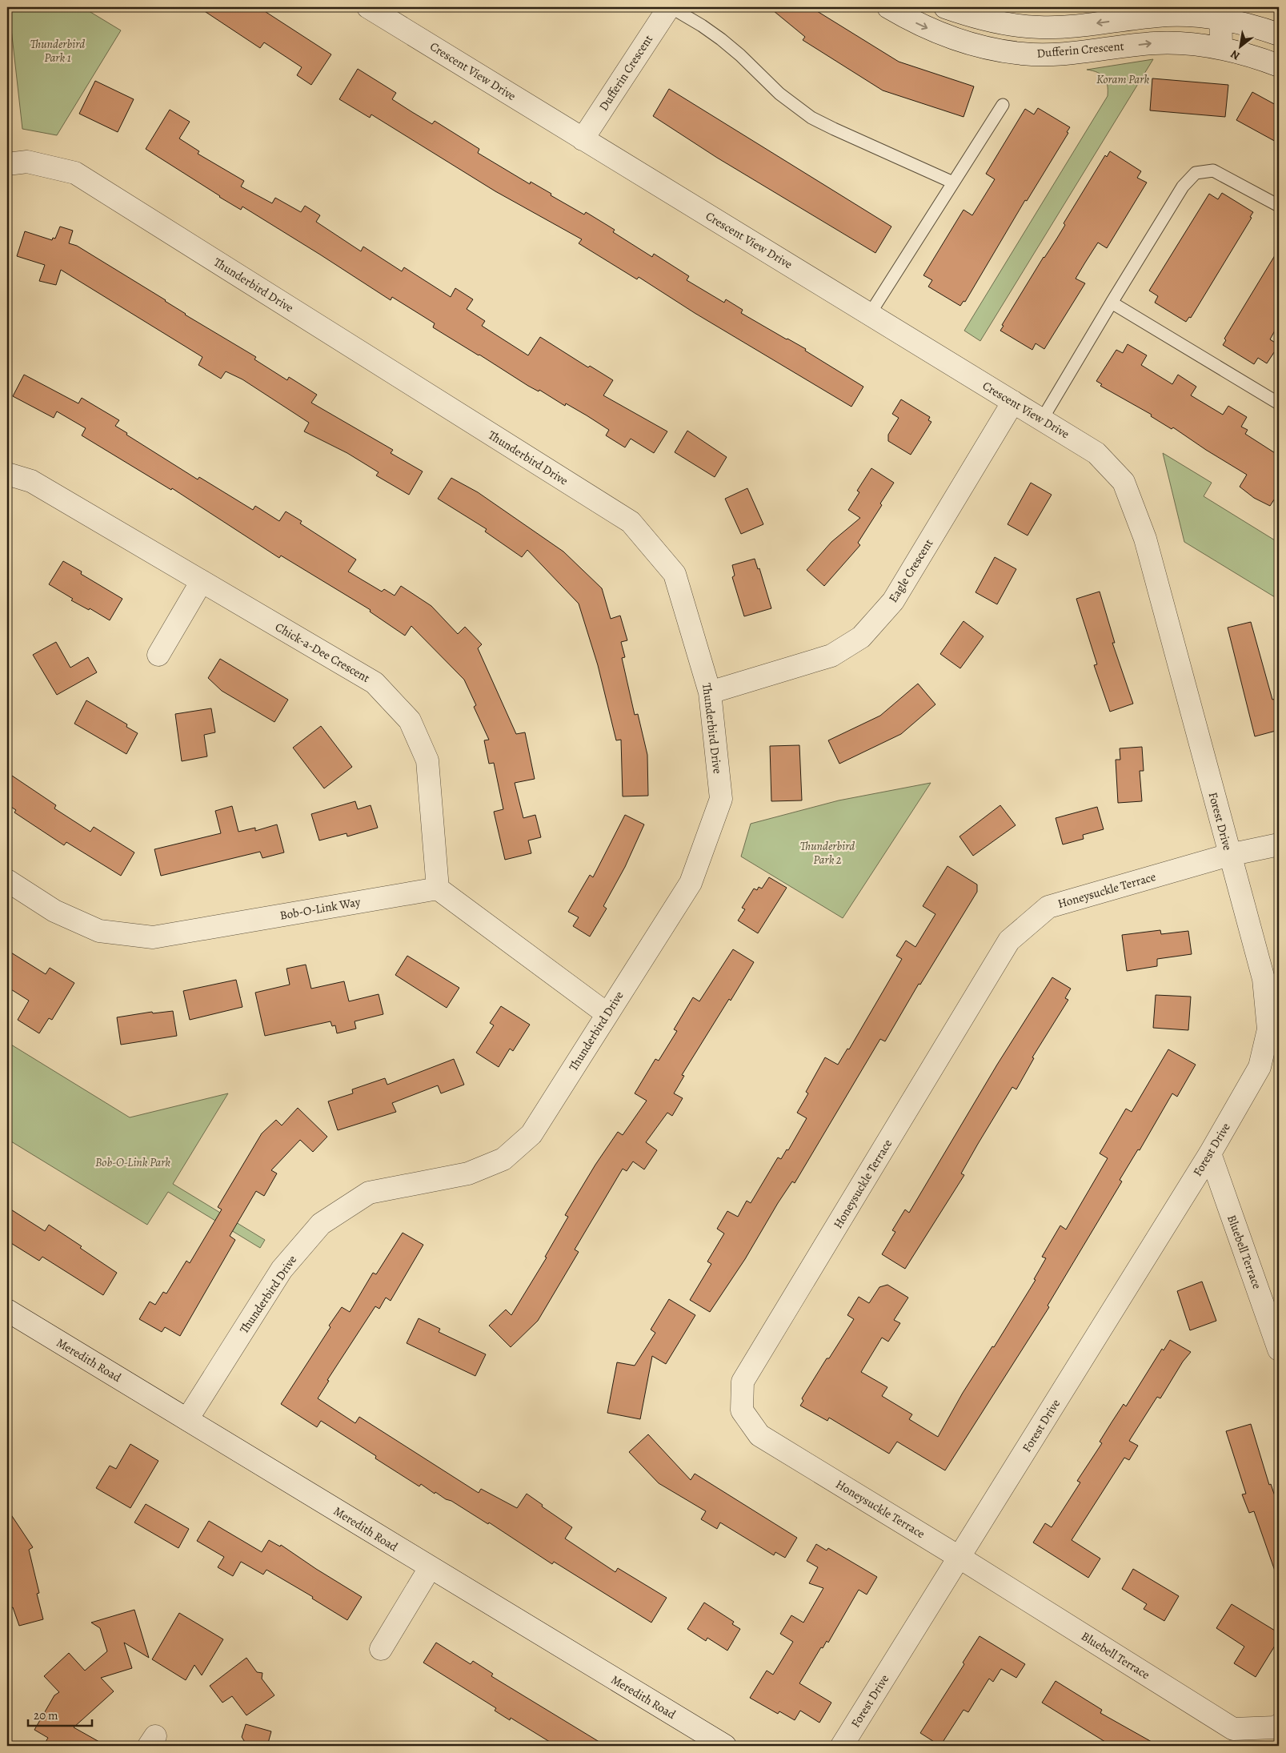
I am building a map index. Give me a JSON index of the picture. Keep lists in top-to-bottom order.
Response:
{
  "streets": {
    "street": [
      "Dufferin Crescent",
      "Crescent View Drive",
      "Thunderbird Drive",
      "Eagle Crescent",
      "Chick-a-Dee Crescent",
      "Forest Drive",
      "Honeysuckle Terrace",
      "Bob-O-Link Way",
      "Bluebell Terrace",
      "Meredith Road"
    ]
  },
  "crossings": [
    ["Dufferin Crescent", "Crescent View Drive"],
    ["Crescent View Drive", "Eagle Crescent"],
    ["Crescent View Drive", "Forest Drive"],
    ["Thunderbird Drive", "Eagle Crescent"],
    ["Thunderbird Drive", "Meredith Road"],
    ["Chick-a-Dee Crescent", "Bob-O-Link Way"],
    ["Forest Drive", "Honeysuckle Terrace"],
    ["Forest Drive", "Bluebell Terrace"],
    ["Honeysuckle Terrace", "Bluebell Terrace"]
  ],
  "parks": [
    "Thunderbird Park 1",
    "Koram Park",
    "Thunderbird Park 2",
    "Bob-O-Link Park"
  ],
  "scale_bar": "20 m",
  "north": "bottom left"
}
